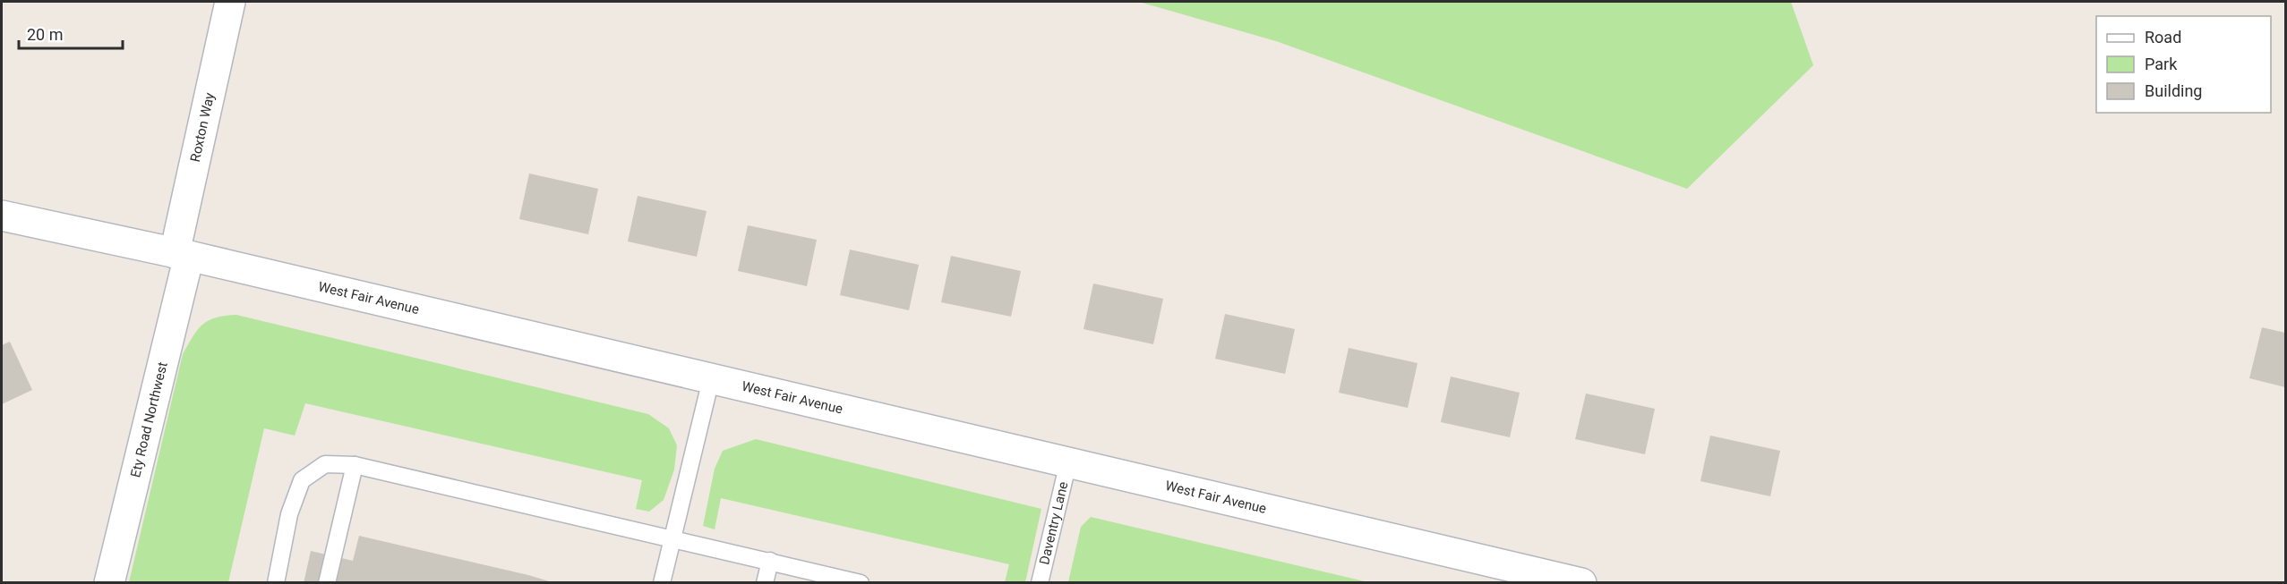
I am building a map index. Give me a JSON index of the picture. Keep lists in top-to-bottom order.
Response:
{
  "streets": {
    "street": ["Roxton Way", "West Fair Avenue", "Ety Road Northwest"],
    "lane": ["Daventry Lane"]
  },
  "crossings": [
    ["Roxton Way", "West Fair Avenue"],
    ["Roxton Way", "Ety Road Northwest"],
    ["West Fair Avenue", "Ety Road Northwest"],
    ["West Fair Avenue", "Daventry Lane"]
  ],
  "legend": ["Road", "Park", "Building"],
  "scale_bar": "20 m"
}
